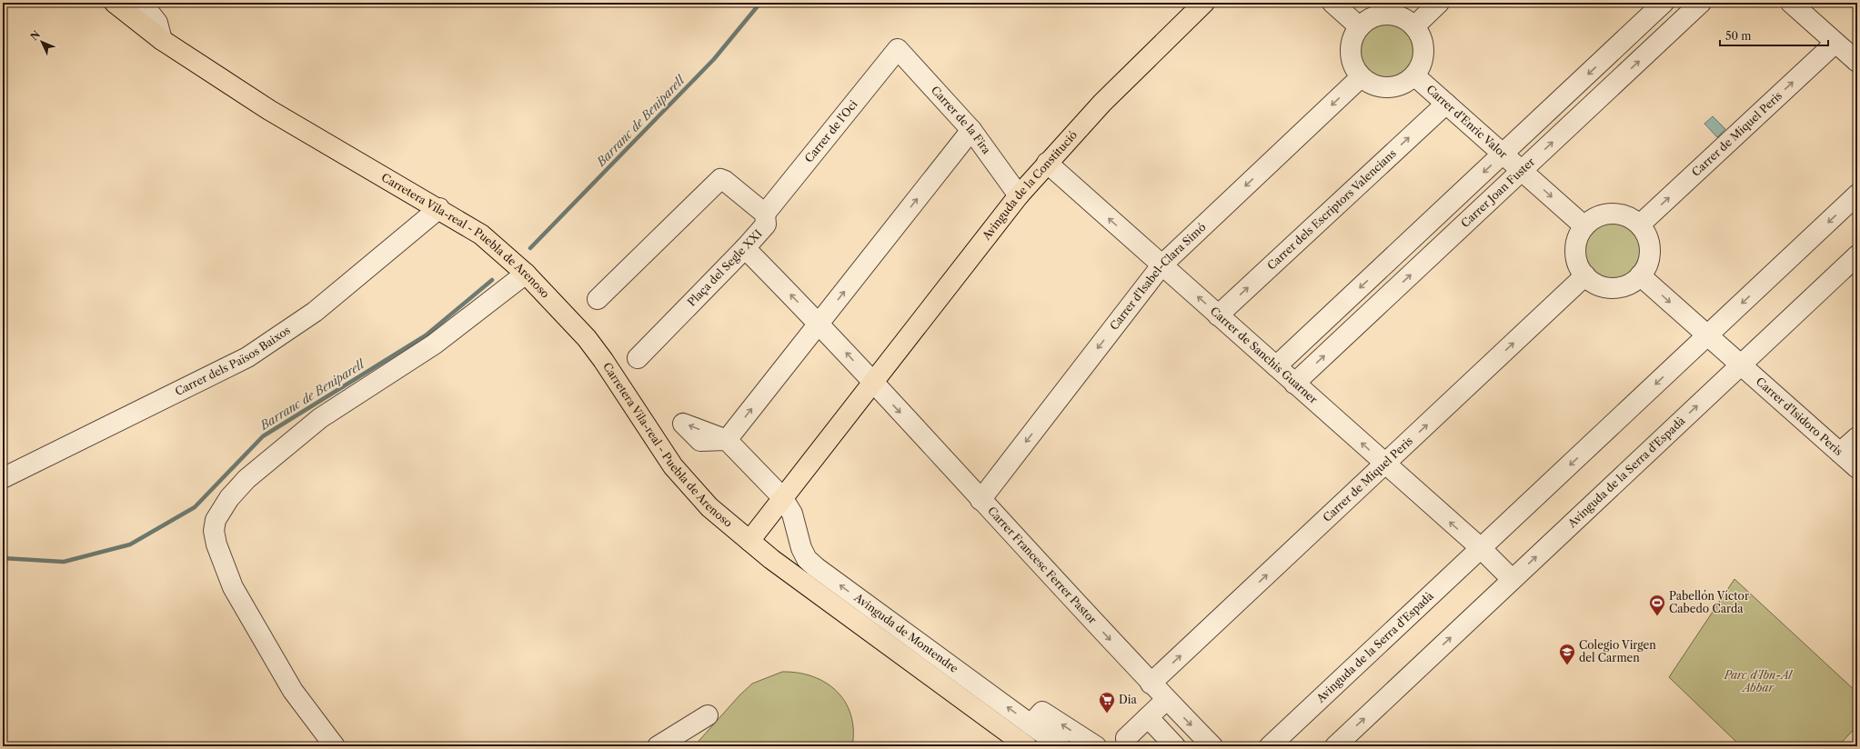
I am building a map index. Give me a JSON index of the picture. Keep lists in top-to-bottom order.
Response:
{
  "streets": {
    "main road": ["Avinguda de la Constitució", "Carretera Vila-real - Puebla de Arenoso", "Avinguda de Montendre"],
    "street": [
      "Carrer de la Fira",
      "Carrer d'Enric Valor",
      "Carrer de l'Oci",
      "Carrer de Miquel Peris",
      "Carrer Joan Fuster",
      "Carrer dels Escriptors Valencians",
      "Plaça del Segle XXI",
      "Carrer d'Isabel-Clara Simó",
      "Carrer de Sanchis Guarner",
      "Carrer dels Països Baixos",
      "Carrer d'Isidoro Peris",
      "Avinguda de la Serra d'Espadà",
      "Carrer Francesc Ferrer Pastor"
    ]
  },
  "crossings": [
    ["Carrer de la Fira", "Carrer de l'Oci"],
    ["Carrer de la Fira", "Avinguda de la Constitució"],
    ["Carrer d'Enric Valor", "Carrer de Miquel Peris"],
    ["Carrer d'Enric Valor", "Carrer Joan Fuster"],
    ["Carrer d'Enric Valor", "Carrer dels Escriptors Valencians"],
    ["Carrer d'Enric Valor", "Carrer d'Isabel-Clara Simó"],
    ["Carrer de l'Oci", "Plaça del Segle XXI"],
    ["Carrer de Miquel Peris", "Carrer de Sanchis Guarner"],
    ["Carrer de Miquel Peris", "Carrer Francesc Ferrer Pastor"],
    ["Avinguda de la Constitució", "Carretera Vila-real - Puebla de Arenoso"],
    ["Avinguda de la Constitució", "Carrer de Sanchis Guarner"],
    ["Avinguda de la Constitució", "Carrer Francesc Ferrer Pastor"],
    ["Avinguda de la Constitució", "Avinguda de Montendre"],
    ["Carrer Joan Fuster", "Carrer de Sanchis Guarner"],
    ["Carrer dels Escriptors Valencians", "Carrer de Sanchis Guarner"],
    ["Carretera Vila-real - Puebla de Arenoso", "Carrer dels Països Baixos"],
    ["Carretera Vila-real - Puebla de Arenoso", "Avinguda de Montendre"],
    ["Carrer d'Isabel-Clara Simó", "Carrer de Sanchis Guarner"],
    ["Carrer d'Isabel-Clara Simó", "Carrer Francesc Ferrer Pastor"],
    ["Carrer de Sanchis Guarner", "Avinguda de la Serra d'Espadà"],
    ["Carrer d'Isidoro Peris", "Avinguda de la Serra d'Espadà"]
  ],
  "one_way": ["Carrer d'Enric Valor", "Carrer de Sanchis Guarner", "Carrer Francesc Ferrer Pastor"],
  "water": ["Barranc de Beniparell"],
  "parks": ["Parc d'Ibn-Al Abbar"],
  "places": {
    "sports": ["Pabellón Víctor Cabedo Carda"],
    "school or university": ["Colegio Virgen del Carmen"],
    "supermarket": ["Dia"]
  },
  "scale_bar": "50 m",
  "north": "top left"
}
